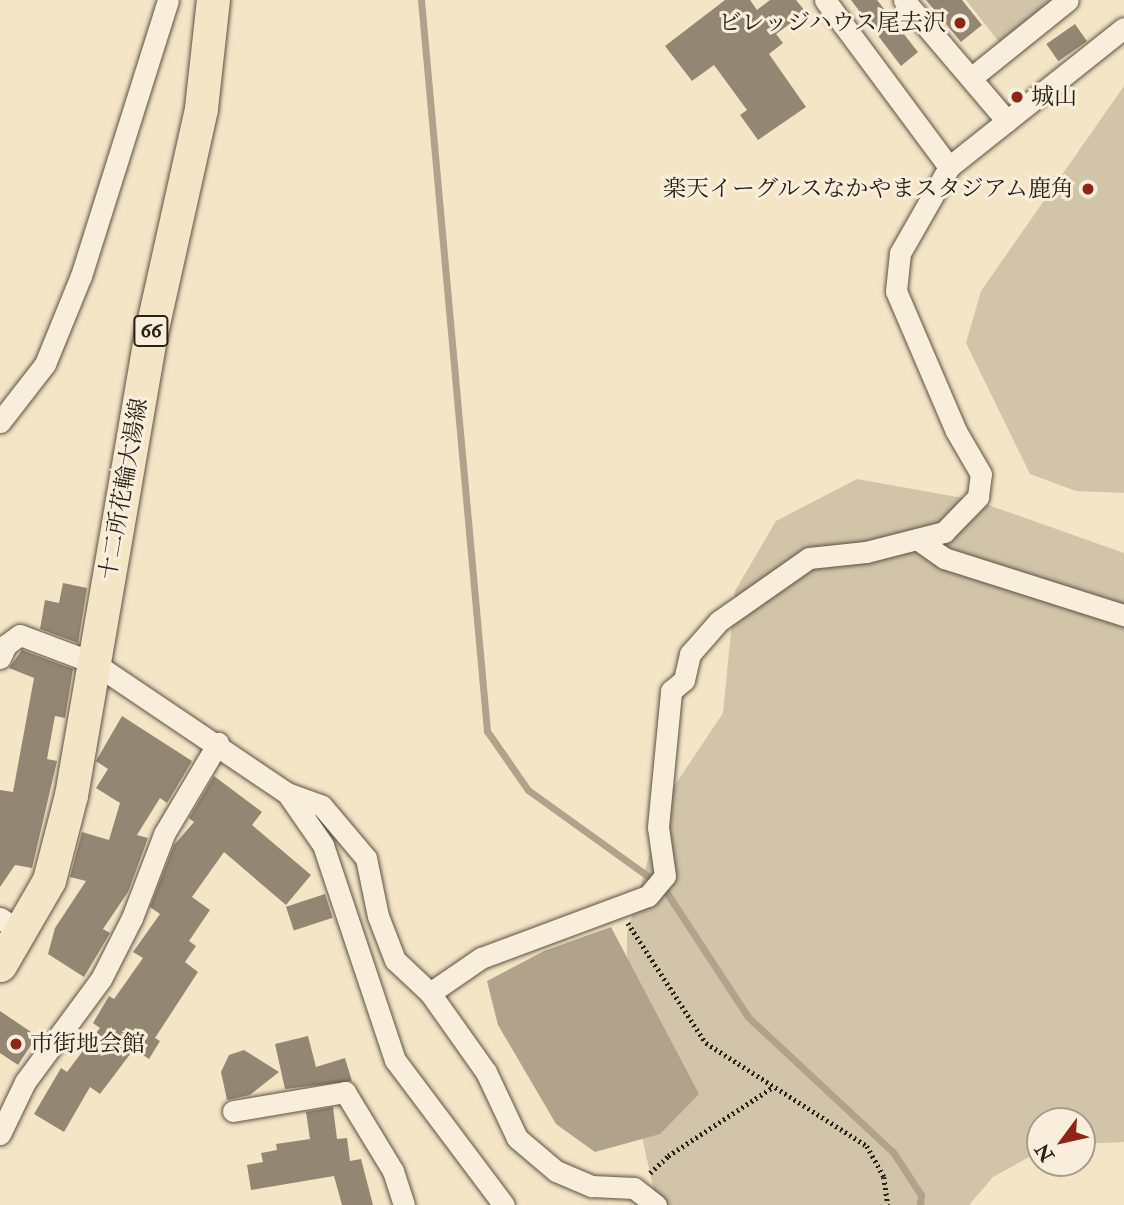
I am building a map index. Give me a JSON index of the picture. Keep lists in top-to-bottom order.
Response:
{
  "streets": {
    "main road": ["66", "十二所花輪大湯線"]
  },
  "places": [
    "ビレッジハウス尾去沢",
    "城山",
    "楽天イーグルスなかやまスタジアム鹿角",
    "市街地会館"
  ],
  "north": "bottom left"
}
